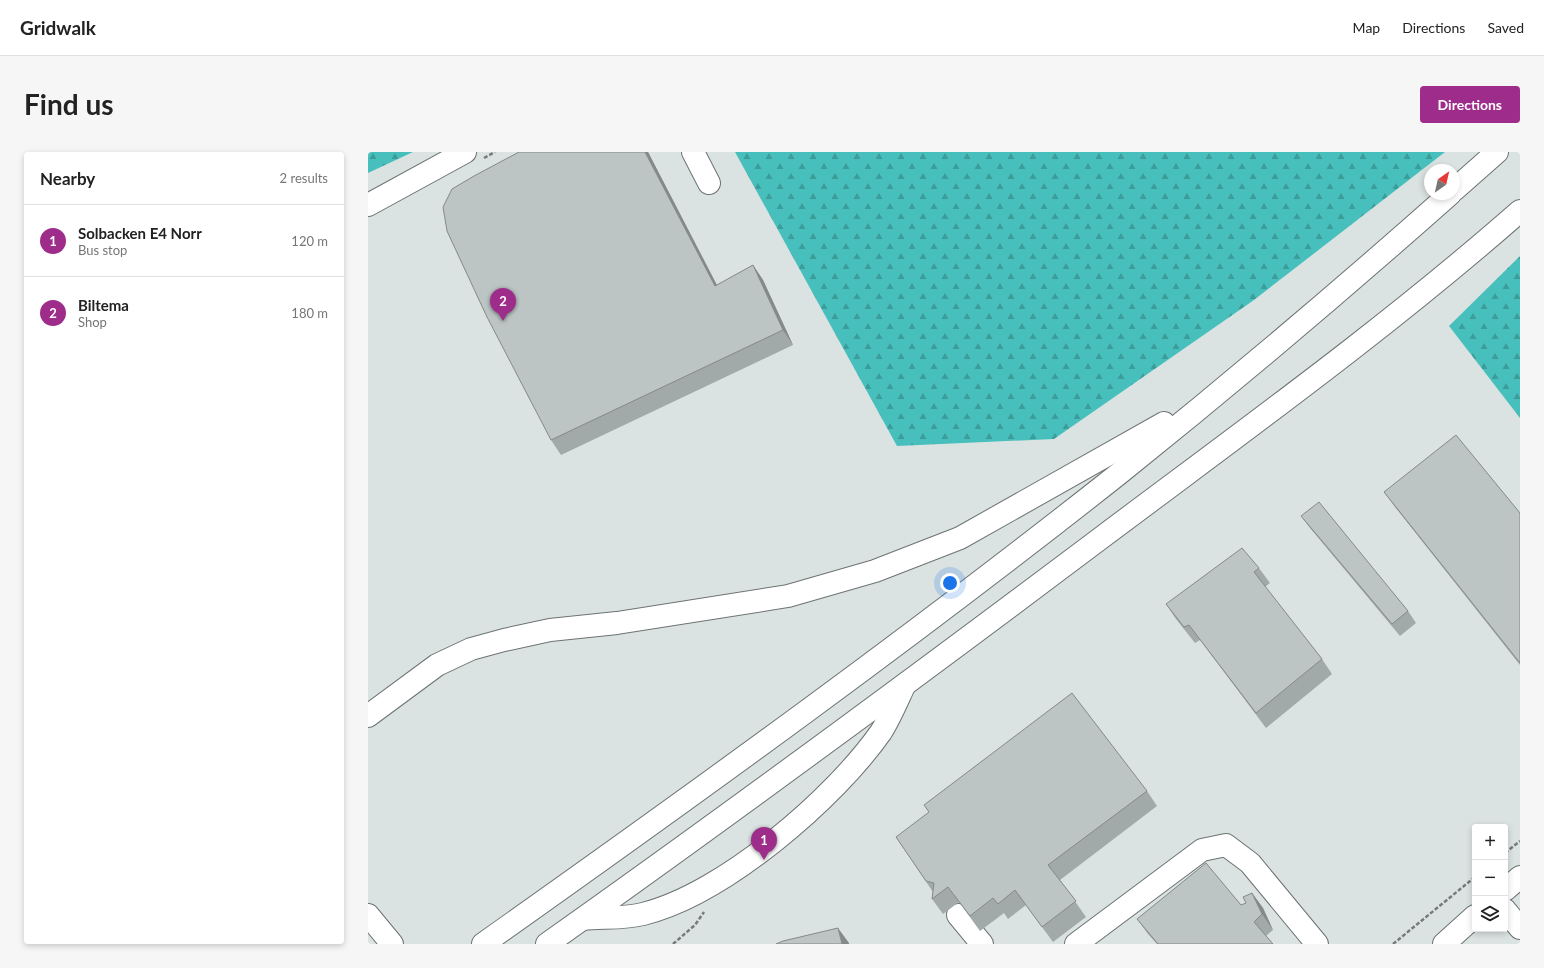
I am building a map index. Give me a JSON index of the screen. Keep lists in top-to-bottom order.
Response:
{
  "north": "top right",
  "page": {
    "header": "Gridwalk",
    "nav": ["Map", "Directions", "Saved"],
    "buttons": "Directions",
    "title": "Find us",
    "heading": ["Nearby", "2 results"],
    "list": [
      {
        "mark": "1",
        "name": "Solbacken E4 Norr",
        "note": "Bus stop",
        "value": "120 m"
      },
      {
        "mark": "2",
        "name": "Biltema",
        "note": "Shop",
        "value": "180 m"
      }
    ],
    "pins": ["2", "1"],
    "map_buttons": ["+", "−"]
  }
}
